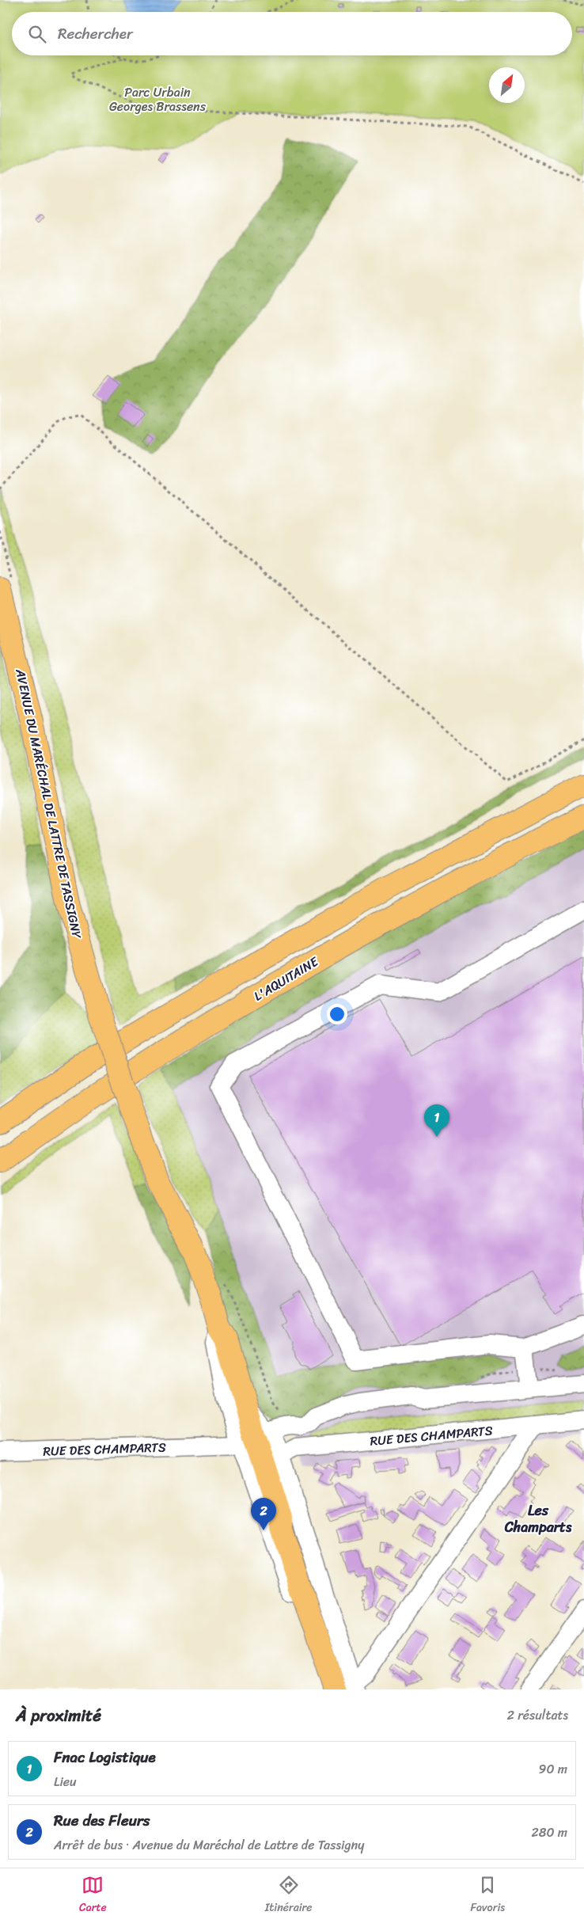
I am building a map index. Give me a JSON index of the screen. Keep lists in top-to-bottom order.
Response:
{
  "streets": {
    "main road": ["AVENUE DU MARÉCHAL DE LATTRE DE TASSIGNY", "L'AQUITAINE"],
    "street": ["RUE DES CHAMPARTS"]
  },
  "crossings": [
    ["AVENUE DU MARÉCHAL DE LATTRE DE TASSIGNY", "RUE DES CHAMPARTS"]
  ],
  "districts": ["Les Champarts"],
  "parks": ["Parc Urbain Georges Brassens"],
  "north": "top right",
  "page": {
    "search": "Rechercher",
    "pins": ["1", "2"],
    "heading": ["À proximité", "2 résultats"],
    "list": [
      {
        "mark": "1",
        "name": "Fnac Logistique",
        "note": "Lieu",
        "value": "90 m"
      },
      {
        "mark": "2",
        "name": "Rue des Fleurs",
        "note": "Arrêt de bus · Avenue du Maréchal de Lattre de Tassigny",
        "value": "280 m"
      }
    ],
    "nav": ["Carte", "Itinéraire", "Favoris"]
  }
}
